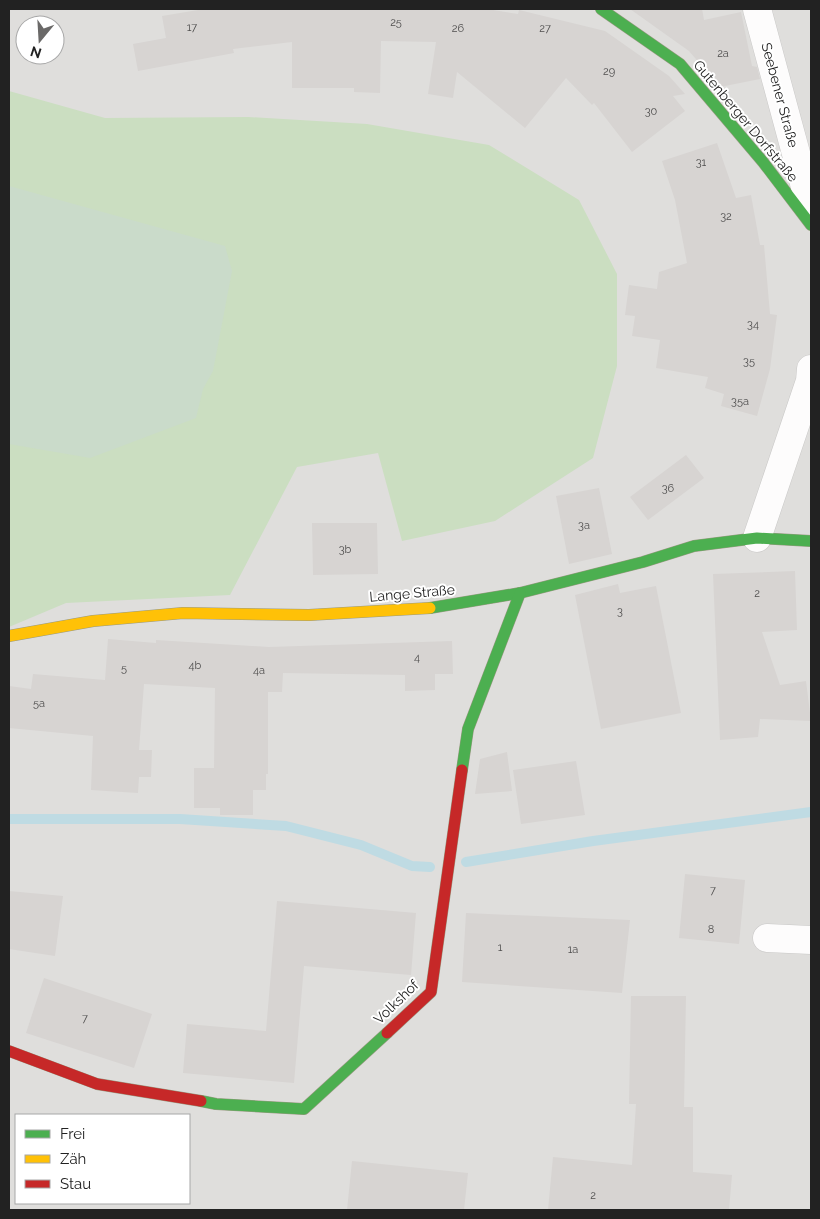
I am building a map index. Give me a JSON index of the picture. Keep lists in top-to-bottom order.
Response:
{
  "streets": {
    "street": [
      "Seebener Straße",
      "Gutenberger Dorfstraße",
      "Lange Straße",
      "Volkshof"
    ]
  },
  "crossings": [
    ["Lange Straße", "Volkshof"]
  ],
  "house_numbers": [
    "25",
    "17",
    "26",
    "27",
    "2a",
    "29",
    "30",
    "31",
    "32",
    "34",
    "35",
    "35a",
    "36",
    "3a",
    "3b",
    "2",
    "3",
    "4",
    "4b",
    "5",
    "4a",
    "5a",
    "7",
    "8",
    "1",
    "1a",
    "7",
    "2"
  ],
  "legend": ["Frei", "Zäh", "Stau"],
  "north": "bottom"
}
